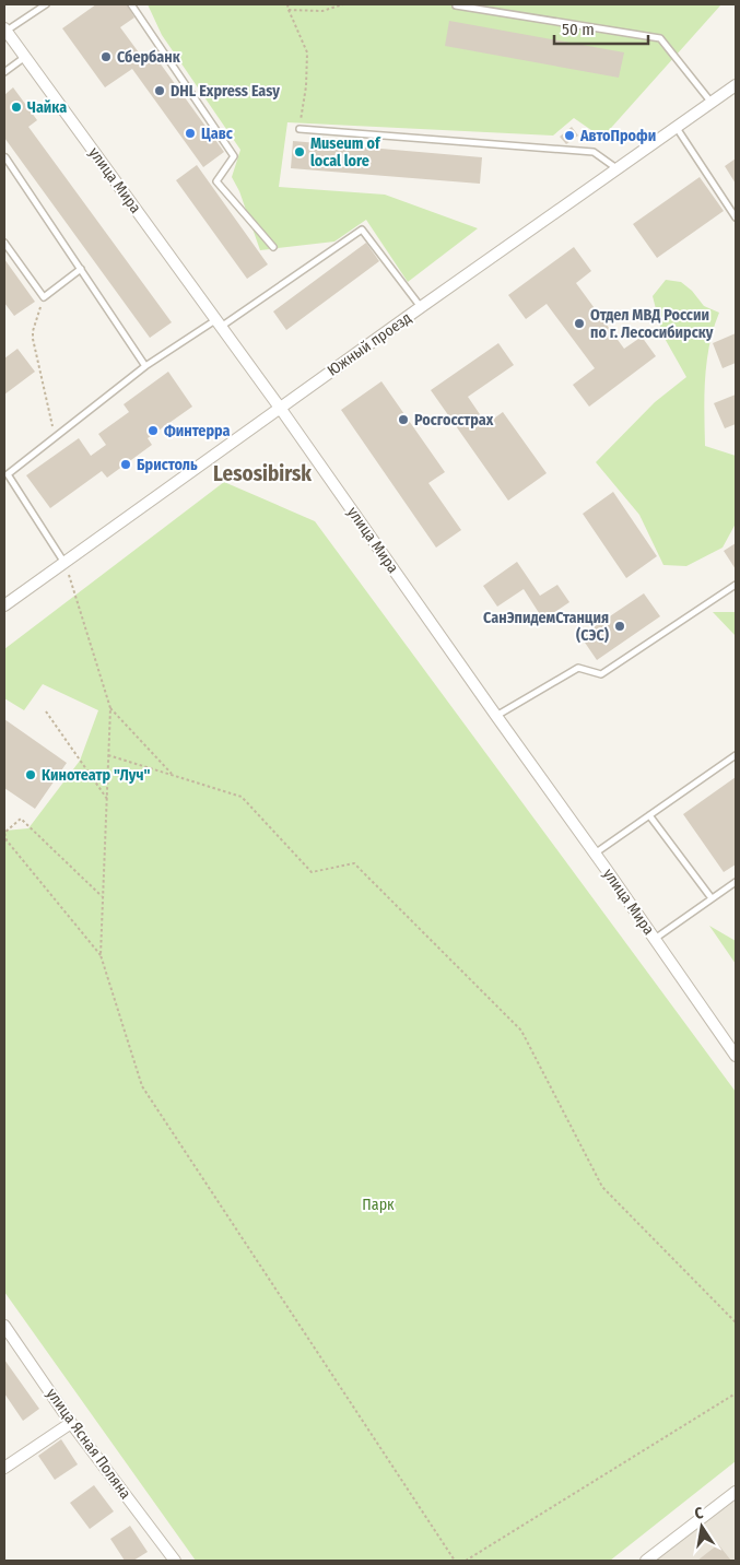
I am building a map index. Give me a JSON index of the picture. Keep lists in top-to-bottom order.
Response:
{
  "streets": {
    "street": ["улица Мира", "Южный проезд", "улица Ясная Поляна"]
  },
  "crossings": [
    ["улица Мира", "Южный проезд"]
  ],
  "districts": ["Lesosibirsk"],
  "parks": ["Парк"],
  "places": [
    "Сбербанк",
    "DHL Express Easy",
    "Чайка",
    "Цавс",
    "АвтоПрофи",
    "Museum of local lore",
    "Отдел МВД России по г. Лесосибирску",
    "Росгосстрах",
    "Финтерра",
    "Бристоль",
    "СанЭпидемСтанция (СЭС)",
    "Кинотеатр \"Луч\""
  ],
  "scale_bar": "50 m",
  "north": "top"
}
